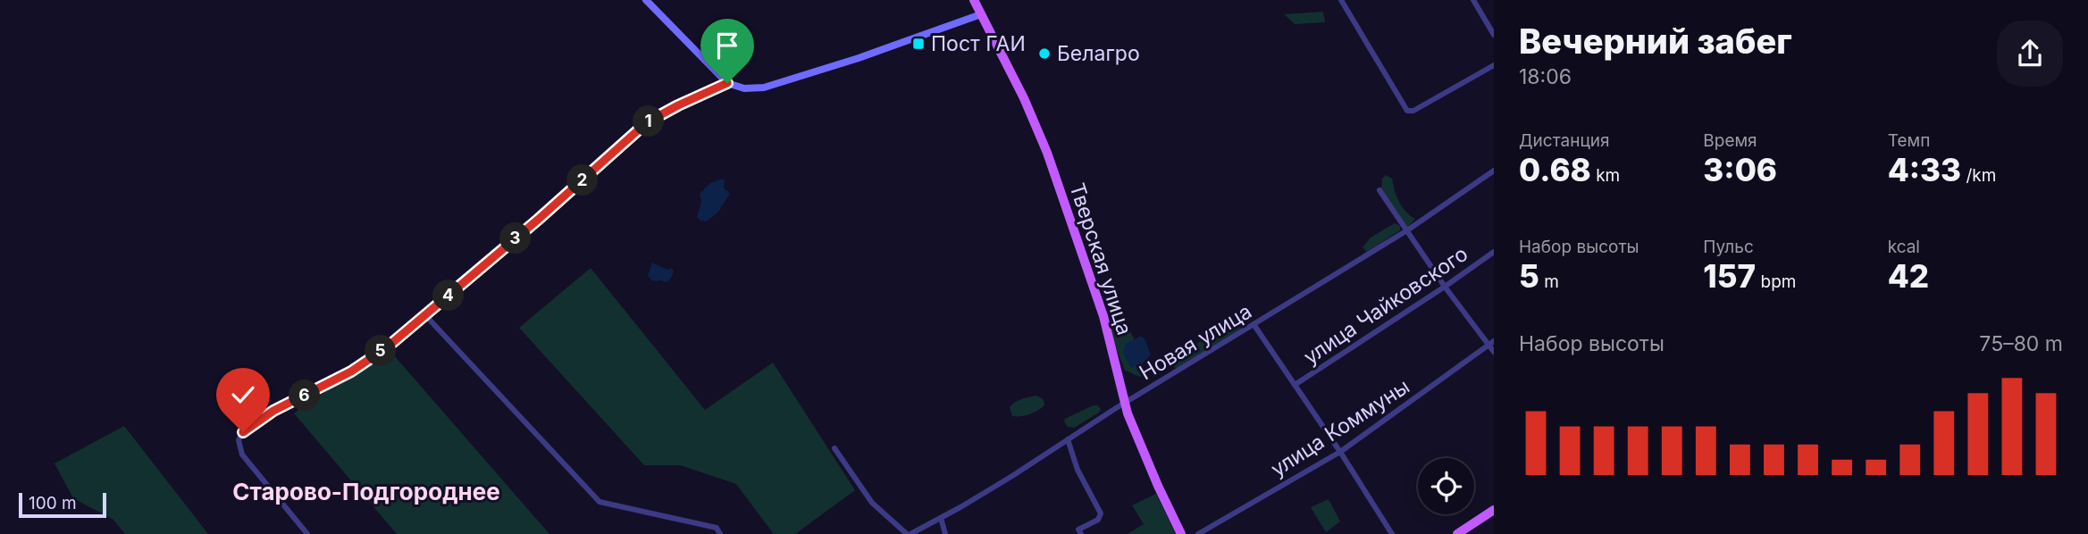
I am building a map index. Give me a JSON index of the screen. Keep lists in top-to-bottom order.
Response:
{
  "streets": {
    "main road": ["Тверская улица"],
    "street": ["улица Чайковского", "Новая улица", "улица Коммуны"]
  },
  "crossings": [
    ["Тверская улица", "Новая улица"]
  ],
  "districts": ["Старово-Подгороднее"],
  "places": {
    "transit": ["Пост ГАИ"],
    "other": ["Белагро"]
  },
  "scale_bar": "100 m",
  "page": {
    "heading": ["Вечерний забег", "18:06"],
    "pins": [
      "1",
      "2",
      "3",
      "4",
      "5",
      "6"
    ],
    "stats": [
      ["Дистанция", "0.68 km"],
      ["Время", "3:06"],
      ["Темп", "4:33 /km"],
      ["Набор высоты", "5 m"],
      ["Пульс", "157 bpm"],
      ["kcal", "42"]
    ],
    "chart": ["Набор высоты", "75–80 m"],
    "scale": "100 m"
  }
}
